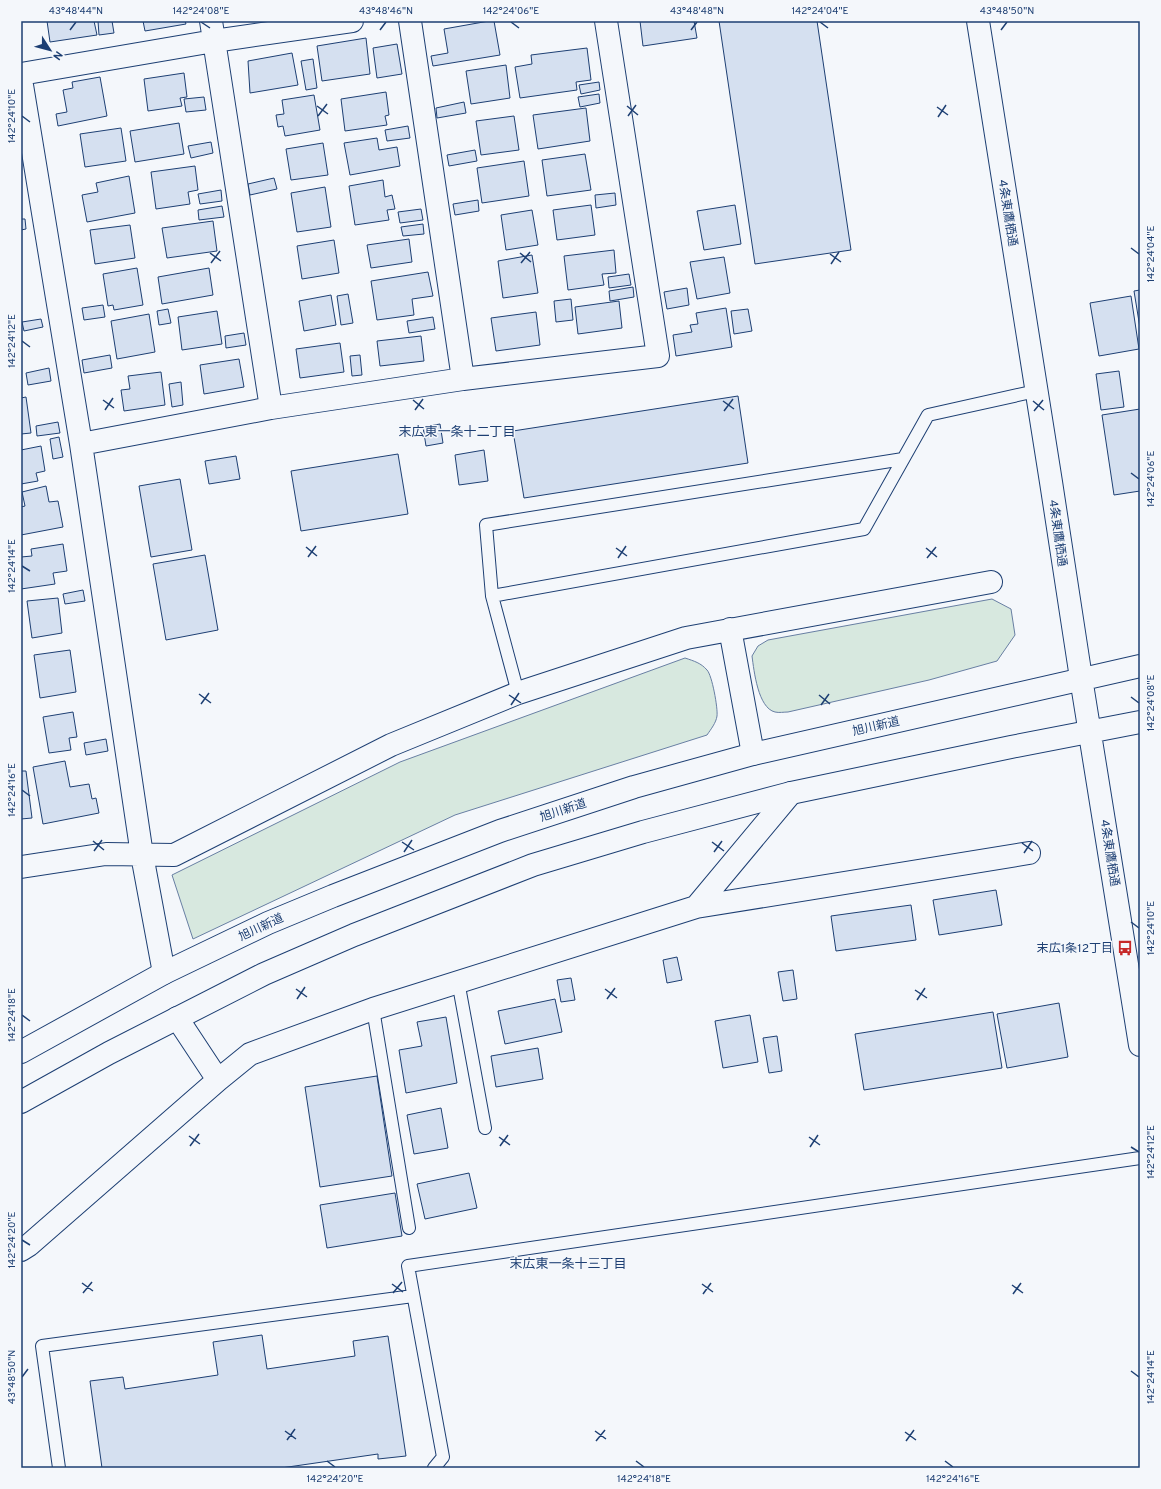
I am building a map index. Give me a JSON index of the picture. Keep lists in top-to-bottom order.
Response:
{
  "streets": {
    "main road": ["4条東鷹栖通", "旭川新道"]
  },
  "crossings": [
    ["4条東鷹栖通", "旭川新道"]
  ],
  "districts": ["末広東一条十二丁目", "末広東一条十三丁目"],
  "places": {
    "bus stop": ["末広1条12丁目"]
  },
  "north": "bottom right",
  "coordinates": [
    "43°48'44\"N",
    "142°24'08\"E",
    "43°48'46\"N",
    "142°24'06\"E",
    "43°48'48\"N",
    "142°24'04\"E",
    "43°48'50\"N",
    "142°24'10\"E",
    "142°24'12\"E",
    "142°24'14\"E",
    "142°24'16\"E",
    "142°24'18\"E",
    "142°24'20\"E"
  ]
}
